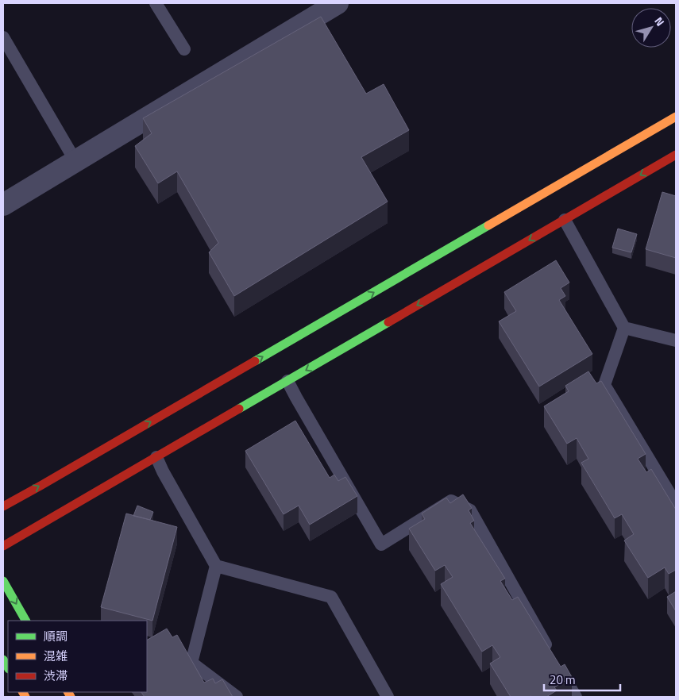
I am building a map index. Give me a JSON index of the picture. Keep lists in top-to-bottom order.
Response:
{
  "legend": ["順調", "混雑", "渋滞"],
  "scale_bar": "20 m",
  "north": "top right"
}
